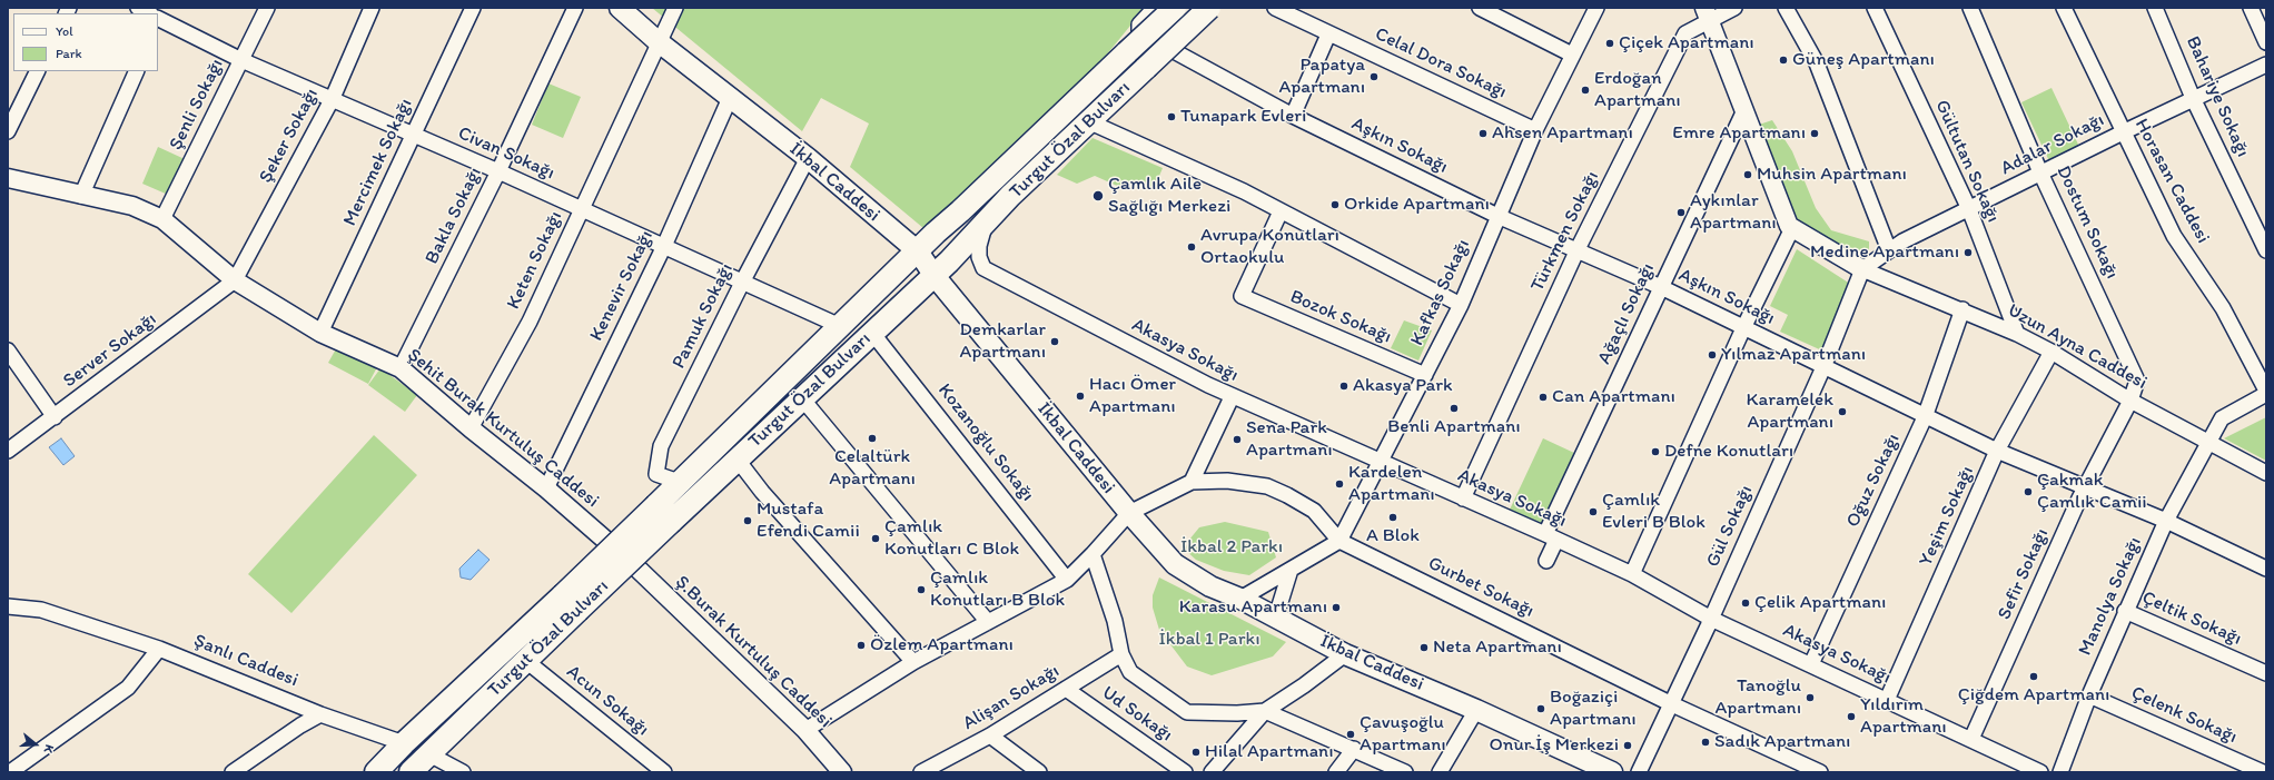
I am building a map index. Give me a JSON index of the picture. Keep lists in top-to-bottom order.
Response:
{
  "streets": {
    "main road": ["Turgut Özal Bulvarı", "İkbal Caddesi"],
    "street": [
      "Celal Dora Sokağı",
      "Bahariye Sokağı",
      "Şenli Sokağı",
      "Şeker Sokağı",
      "Adalar Sokağı",
      "Aşkın Sokağı",
      "Civan Sokağı",
      "Gültutan Sokağı",
      "Mercimek Sokağı",
      "Horasan Caddesi",
      "Bakla Sokağı",
      "Dostum Sokağı",
      "Türkmen Sokağı",
      "Keten Sokağı",
      "Kenevir Sokağı",
      "Kafkas Sokağı",
      "Ağaçlı Sokağı",
      "Pamuk Sokağı",
      "Bozok Sokağı",
      "Uzun Ayna Caddesi",
      "Server Sokağı",
      "Akasya Sokağı",
      "Şehit Burak Kurtuluş Caddesi",
      "Kozanoğlu Sokağı",
      "Oğuz Sokağı",
      "Yeşim Sokağı",
      "Gül Sokağı",
      "Sefir Sokağı",
      "Gurbet Sokağı",
      "Manolya Sokağı",
      "Çeltik Sokağı",
      "Ş.Burak Kurtuluş Caddesi",
      "Şanlı Caddesi",
      "Alişan Sokağı",
      "Acun Sokağı",
      "Ud Sokağı",
      "Çelenk Sokağı"
    ]
  },
  "crossings": [
    ["Celal Dora Sokağı", "Kafkas Sokağı"],
    ["Bahariye Sokağı", "Adalar Sokağı"],
    ["Şenli Sokağı", "Civan Sokağı"],
    ["Şenli Sokağı", "Şehit Burak Kurtuluş Caddesi"],
    ["Şeker Sokağı", "Civan Sokağı"],
    ["Şeker Sokağı", "Server Sokağı"],
    ["Şeker Sokağı", "Şehit Burak Kurtuluş Caddesi"],
    ["Turgut Özal Bulvarı", "Civan Sokağı"],
    ["Turgut Özal Bulvarı", "İkbal Caddesi"],
    ["Turgut Özal Bulvarı", "Pamuk Sokağı"],
    ["Turgut Özal Bulvarı", "Akasya Sokağı"],
    ["Turgut Özal Bulvarı", "Kozanoğlu Sokağı"],
    ["Turgut Özal Bulvarı", "Şanlı Caddesi"],
    ["Turgut Özal Bulvarı", "Acun Sokağı"],
    ["Adalar Sokağı", "Gültutan Sokağı"],
    ["Adalar Sokağı", "Horasan Caddesi"],
    ["Adalar Sokağı", "Dostum Sokağı"],
    ["Adalar Sokağı", "Uzun Ayna Caddesi"],
    ["Adalar Sokağı", "Gül Sokağı"],
    ["Aşkın Sokağı", "Türkmen Sokağı"],
    ["Aşkın Sokağı", "Kafkas Sokağı"],
    ["Aşkın Sokağı", "Ağaçlı Sokağı"],
    ["Aşkın Sokağı", "Oğuz Sokağı"],
    ["Aşkın Sokağı", "Yeşim Sokağı"],
    ["Aşkın Sokağı", "Gül Sokağı"],
    ["Aşkın Sokağı", "Sefir Sokağı"],
    ["Aşkın Sokağı", "Manolya Sokağı"],
    ["Civan Sokağı", "Mercimek Sokağı"],
    ["Civan Sokağı", "Bakla Sokağı"],
    ["Civan Sokağı", "Keten Sokağı"],
    ["Civan Sokağı", "Kenevir Sokağı"],
    ["Civan Sokağı", "Pamuk Sokağı"],
    ["Gültutan Sokağı", "Uzun Ayna Caddesi"],
    ["Mercimek Sokağı", "Şehit Burak Kurtuluş Caddesi"],
    ["İkbal Caddesi", "Keten Sokağı"],
    ["İkbal Caddesi", "Kenevir Sokağı"],
    ["İkbal Caddesi", "Pamuk Sokağı"],
    ["İkbal Caddesi", "Gurbet Sokağı"],
    ["Bakla Sokağı", "Şehit Burak Kurtuluş Caddesi"],
    ["Dostum Sokağı", "Sefir Sokağı"],
    ["Türkmen Sokağı", "Akasya Sokağı"],
    ["Keten Sokağı", "Şehit Burak Kurtuluş Caddesi"],
    ["Kenevir Sokağı", "Şehit Burak Kurtuluş Caddesi"],
    ["Kafkas Sokağı", "Bozok Sokağı"],
    ["Kafkas Sokağı", "Akasya Sokağı"],
    ["Kafkas Sokağı", "Gurbet Sokağı"],
    ["Ağaçlı Sokağı", "Akasya Sokağı"],
    ["Uzun Ayna Caddesi", "Oğuz Sokağı"],
    ["Uzun Ayna Caddesi", "Yeşim Sokağı"],
    ["Uzun Ayna Caddesi", "Gül Sokağı"],
    ["Uzun Ayna Caddesi", "Sefir Sokağı"],
    ["Uzun Ayna Caddesi", "Manolya Sokağı"],
    ["Server Sokağı", "Şehit Burak Kurtuluş Caddesi"],
    ["Akasya Sokağı", "Oğuz Sokağı"],
    ["Akasya Sokağı", "Yeşim Sokağı"],
    ["Akasya Sokağı", "Gül Sokağı"],
    ["Akasya Sokağı", "Sefir Sokağı"],
    ["Şehit Burak Kurtuluş Caddesi", "Ş.Burak Kurtuluş Caddesi"],
    ["Gül Sokağı", "Gurbet Sokağı"],
    ["Manolya Sokağı", "Çeltik Sokağı"],
    ["Manolya Sokağı", "Çelenk Sokağı"],
    ["Alişan Sokağı", "Ud Sokağı"]
  ],
  "parks": ["İkbal 2 Parkı", "İkbal 1 Parkı"],
  "places": [
    "Çiçek Apartmanı",
    "Güneş Apartmanı",
    "Papatya Apartmanı",
    "Erdoğan Apartmanı",
    "Tunapark Evleri",
    "Ahsen Apartmanı",
    "Emre Apartmanı",
    "Muhsin Apartmanı",
    "Çamlık Aile Sağlığı Merkezi",
    "Orkide Apartmanı",
    "Aykınlar Apartmanı",
    "Avrupa Konutları Ortaokulu",
    "Medine Apartmanı",
    "Demkarlar Apartmanı",
    "Yılmaz Apartmanı",
    "Akasya Park",
    "Hacı Ömer Apartmanı",
    "Can Apartmanı",
    "Benli Apartmanı",
    "Karamelek Apartmanı",
    "Celaltürk Apartmanı",
    "Sena Park Apartmanı",
    "Defne Konutları",
    "Kardelen Apartmanı",
    "Çakmak Çamlık Camii",
    "Çamlık Evleri B Blok",
    "A Blok",
    "Mustafa Efendi Camii",
    "Çamlık Konutları C Blok",
    "Çamlık Konutları B Blok",
    "Çelik Apartmanı",
    "Karasu Apartmanı",
    "Özlem Apartmanı",
    "Neta Apartmanı",
    "Çiğdem Apartmanı",
    "Tanoğlu Apartmanı",
    "Boğaziçi Apartmanı",
    "Yıldırım Apartmanı",
    "Çavuşoğlu Apartmanı",
    "Sadık Apartmanı",
    "Onur İş Merkezi",
    "Hilal Apartmanı"
  ],
  "legend": ["Yol", "Park"],
  "north": "right"
}
